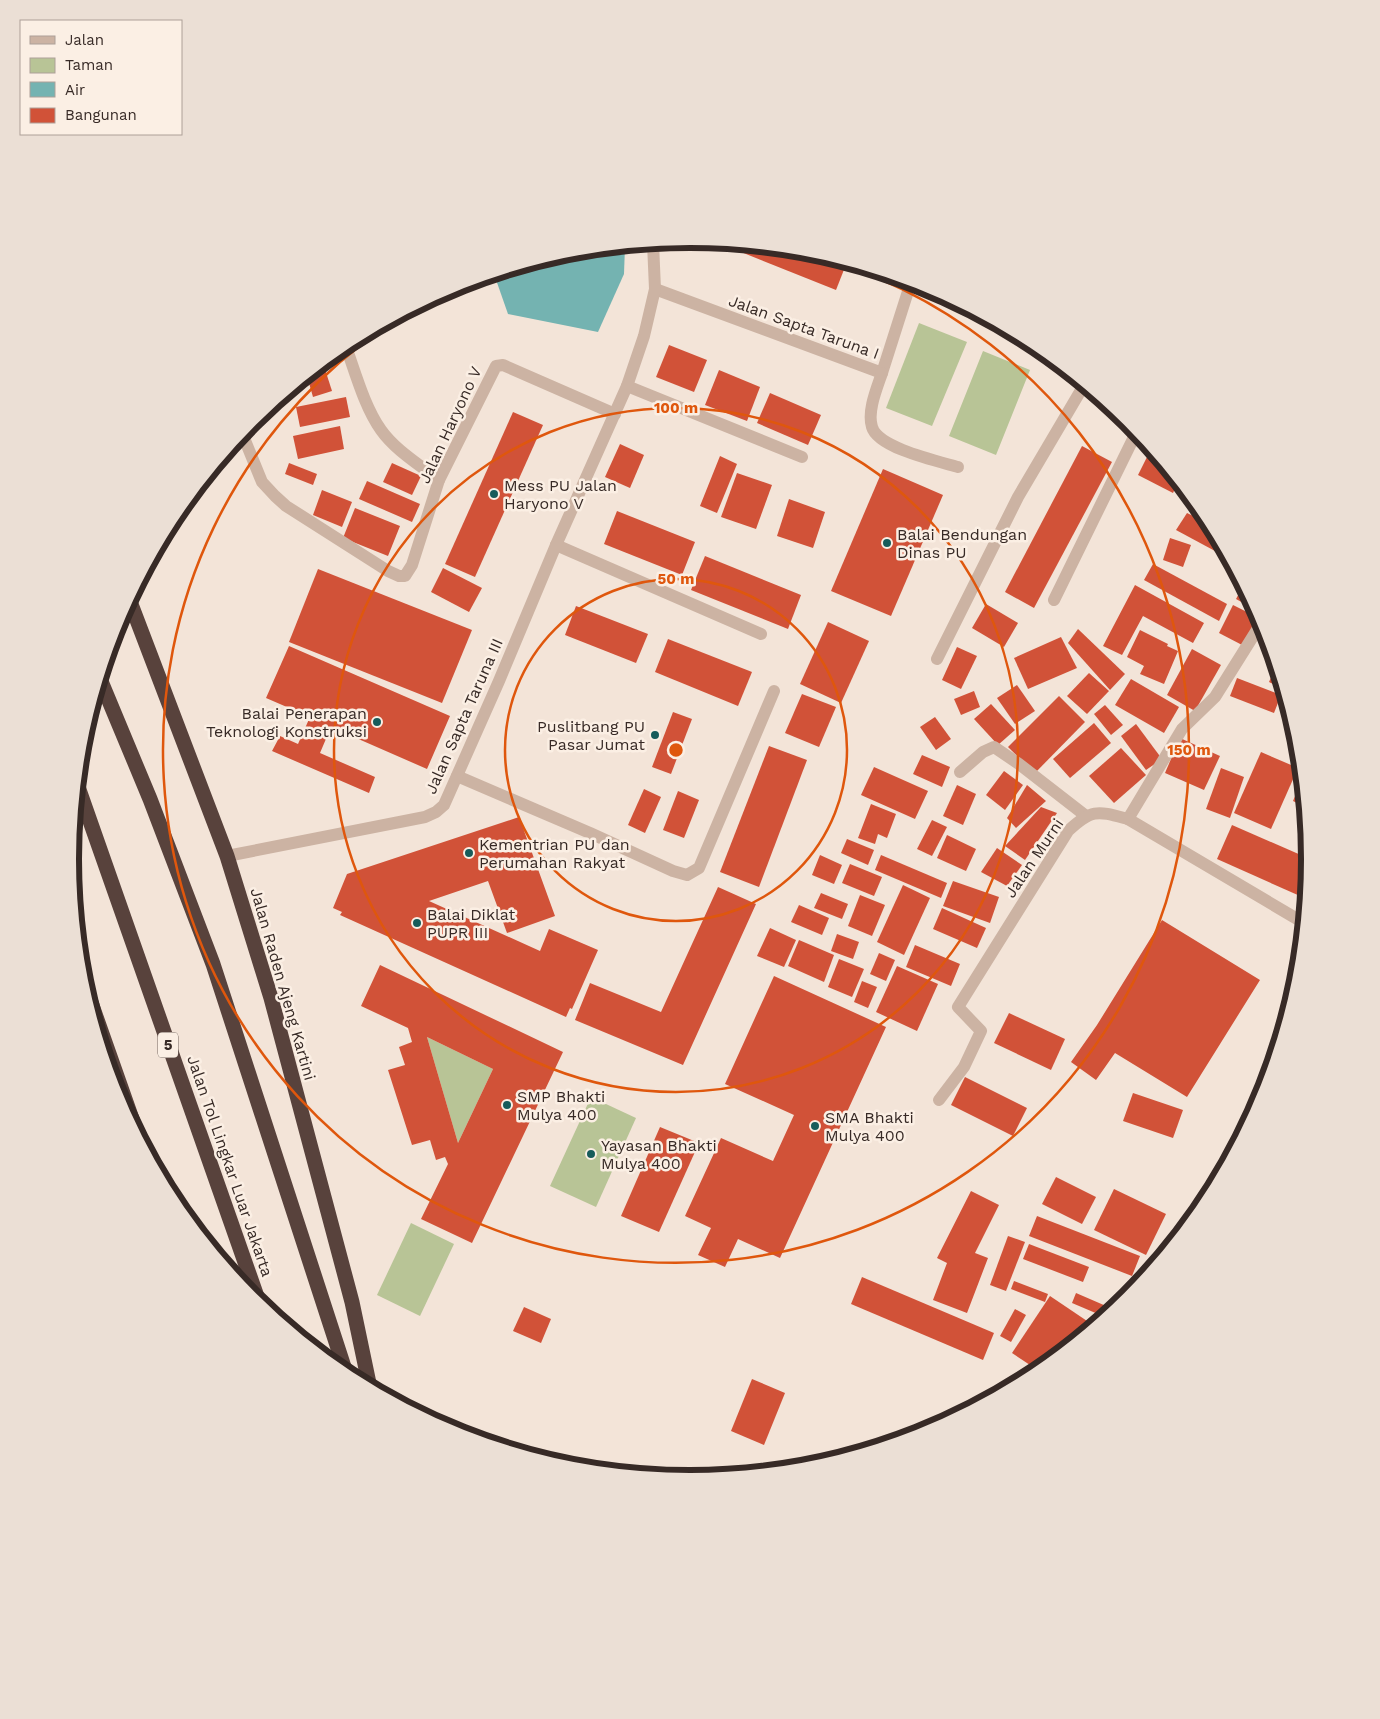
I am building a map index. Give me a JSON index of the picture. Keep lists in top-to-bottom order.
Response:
{
  "streets": {
    "highway": ["Jalan Raden Ajeng Kartini", "5", "Jalan Tol Lingkar Luar Jakarta"],
    "street": [
      "Jalan Sapta Taruna I",
      "Jalan Haryono V",
      "Jalan Sapta Taruna III",
      "Jalan Murni"
    ]
  },
  "crossings": [
    ["Jalan Sapta Taruna I", "Jalan Sapta Taruna III"],
    ["Jalan Haryono V", "Jalan Sapta Taruna III"],
    ["Jalan Sapta Taruna III", "Jalan Raden Ajeng Kartini"]
  ],
  "places": [
    "Mess PU Jalan Haryono V",
    "Balai Bendungan Dinas PU",
    "Balai Penerapan Teknologi Konstruksi",
    "Puslitbang PU Pasar Jumat",
    "Kementrian PU dan Perumahan Rakyat",
    "Balai Diklat PUPR III",
    "SMP Bhakti Mulya 400",
    "SMA Bhakti Mulya 400",
    "Yayasan Bhakti Mulya 400"
  ],
  "legend": [
    "Jalan",
    "Taman",
    "Air",
    "Bangunan"
  ],
  "rings": ["100 m", "50 m", "150 m"]
}
